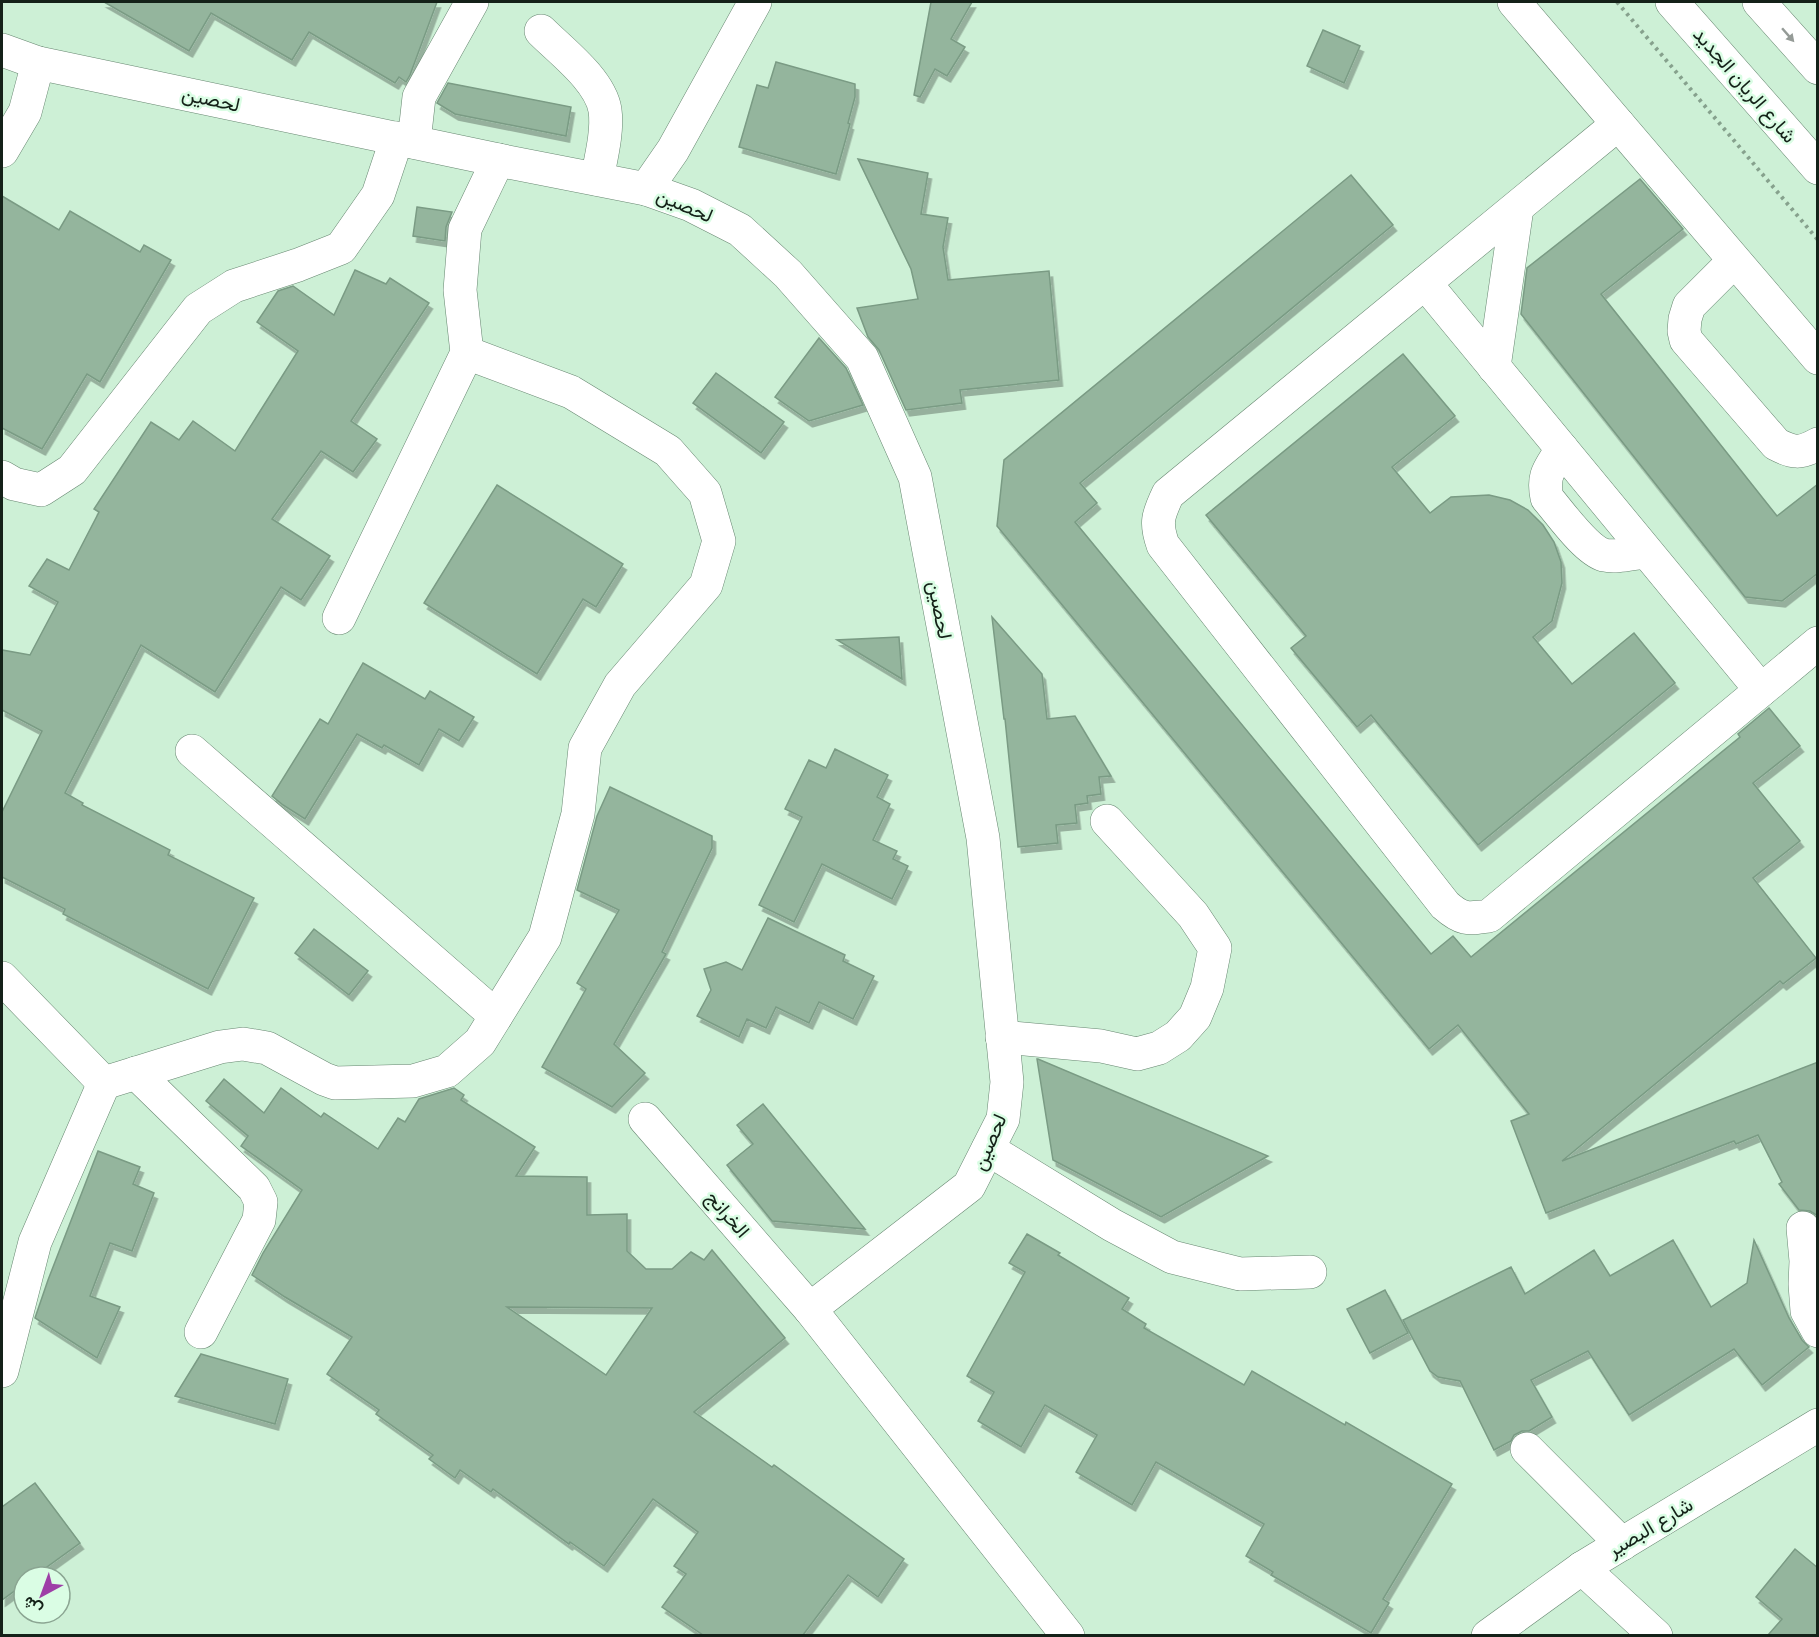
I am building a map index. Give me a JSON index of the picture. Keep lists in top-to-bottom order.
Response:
{
  "streets": {
    "main road": [
      "شارع الريان الجديد",
      "لحصين",
      "الخرانج",
      "شارع البصير"
    ]
  },
  "crossings": [
    ["لحصين", "الخرانج"]
  ],
  "north": "bottom left"
}
